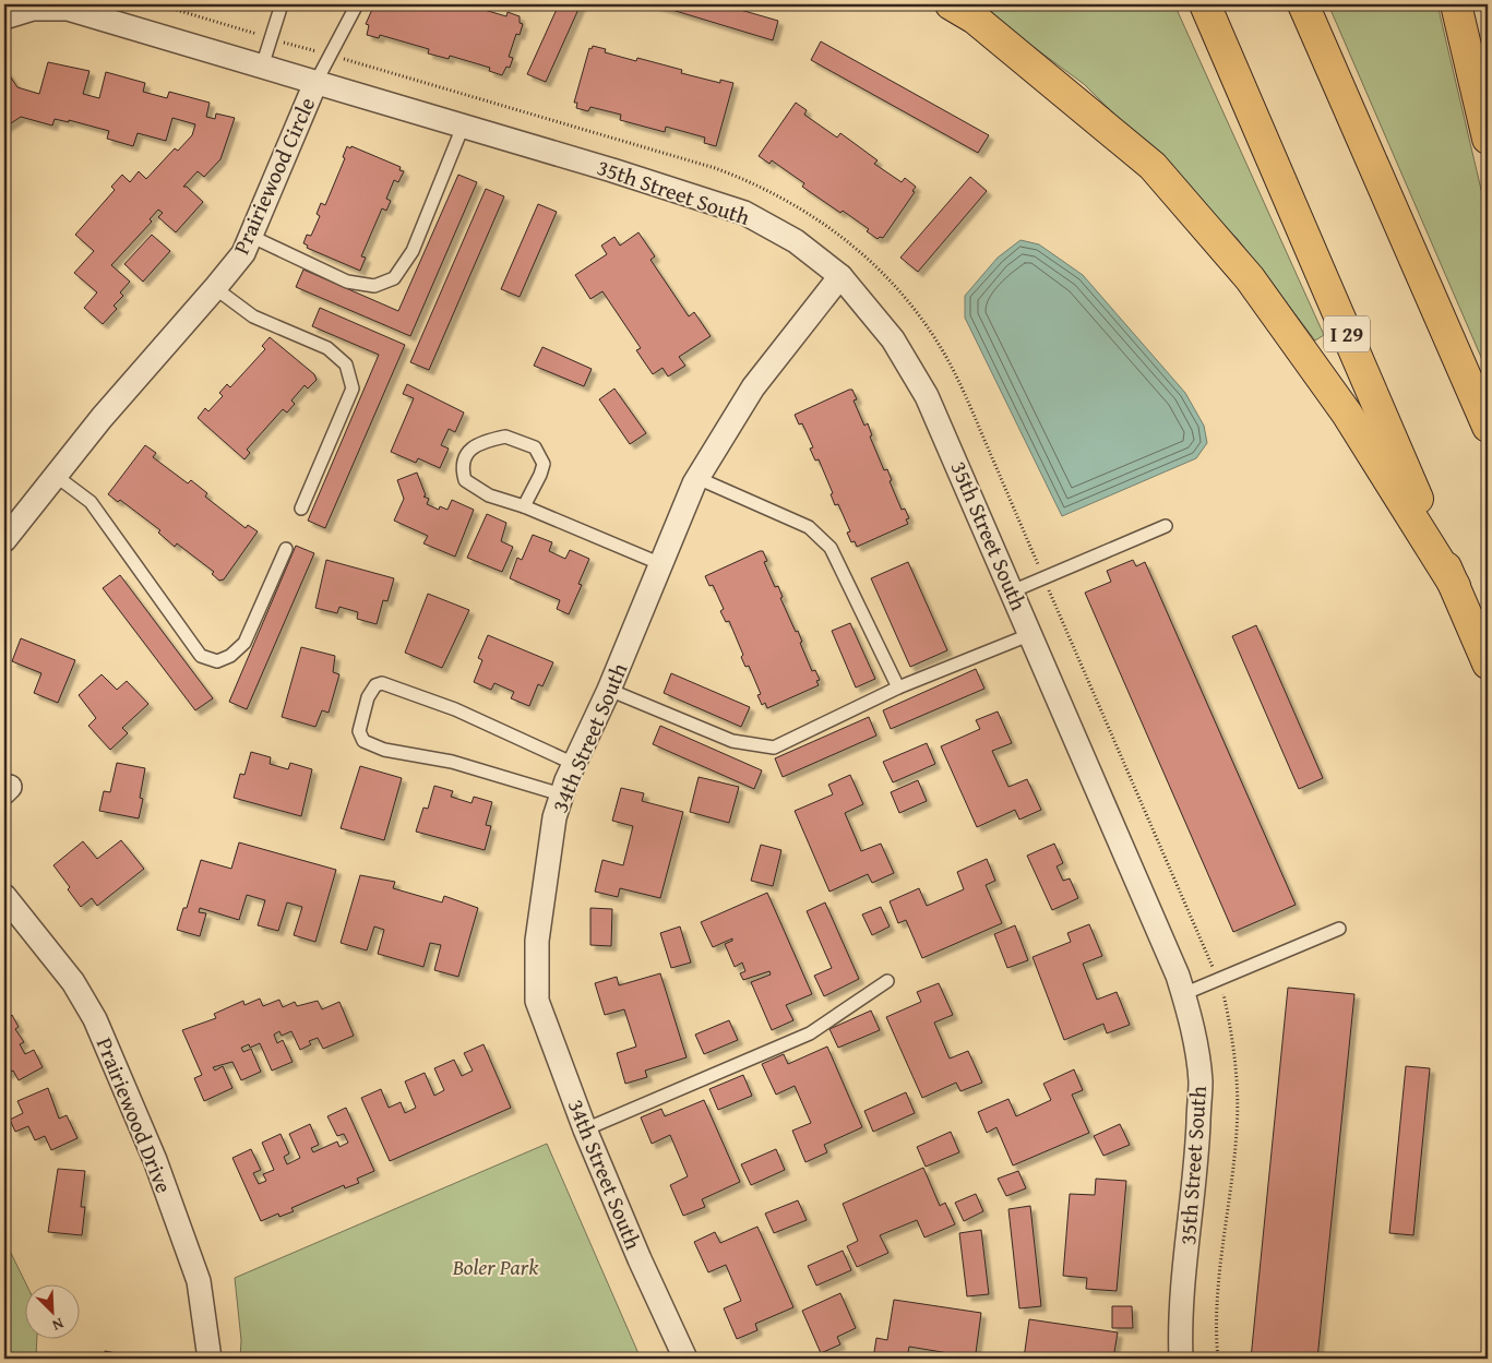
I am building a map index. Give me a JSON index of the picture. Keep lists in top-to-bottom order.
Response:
{
  "streets": {
    "highway": ["I 29"],
    "street": [
      "Prairiewood Circle",
      "35th Street South",
      "34th Street South",
      "Prairiewood Drive"
    ]
  },
  "crossings": [
    ["Prairiewood Circle", "35th Street South"],
    ["35th Street South", "34th Street South"]
  ],
  "parks": ["Boler Park"],
  "north": "bottom right"
}
